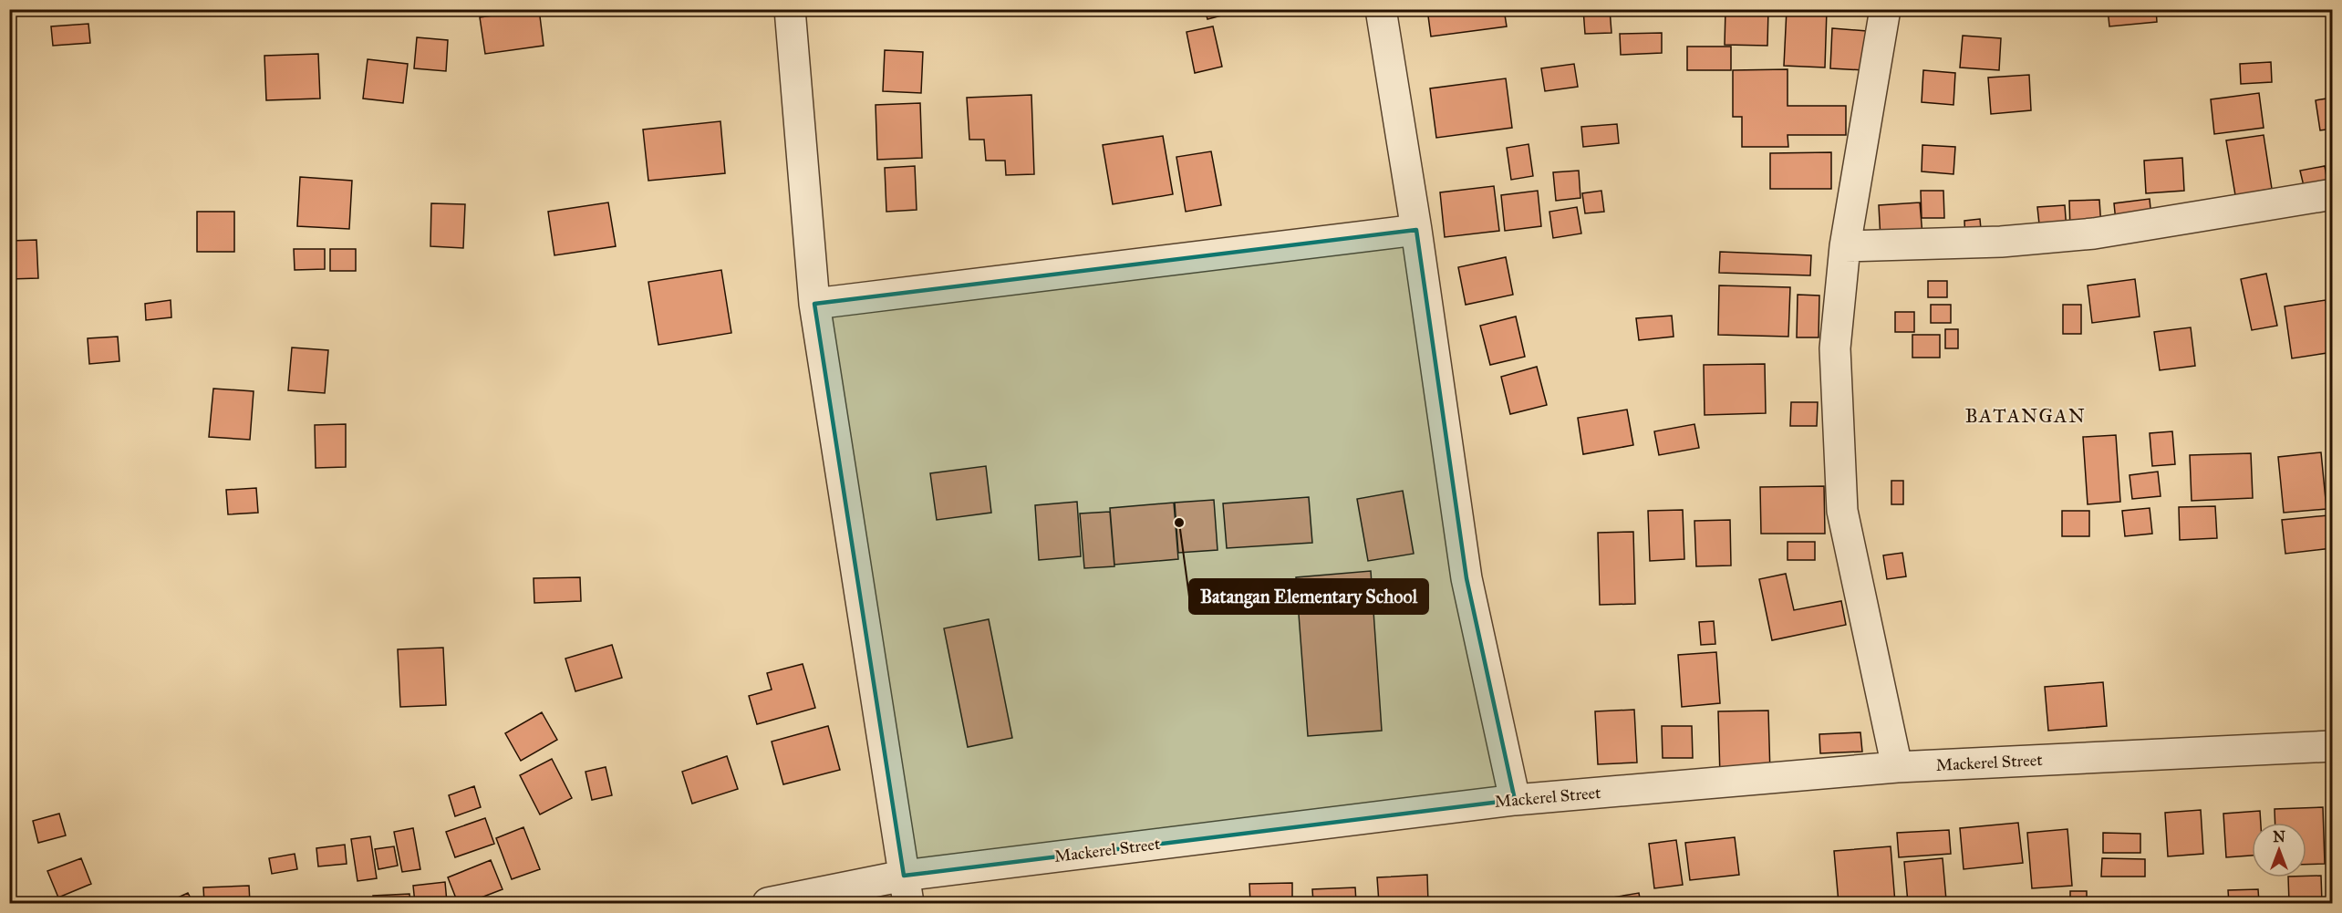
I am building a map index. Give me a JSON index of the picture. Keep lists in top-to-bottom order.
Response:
{
  "streets": {
    "street": ["Mackerel Street"]
  },
  "districts": ["BATANGAN"],
  "places": ["Batangan Elementary School"],
  "north": "top"
}
